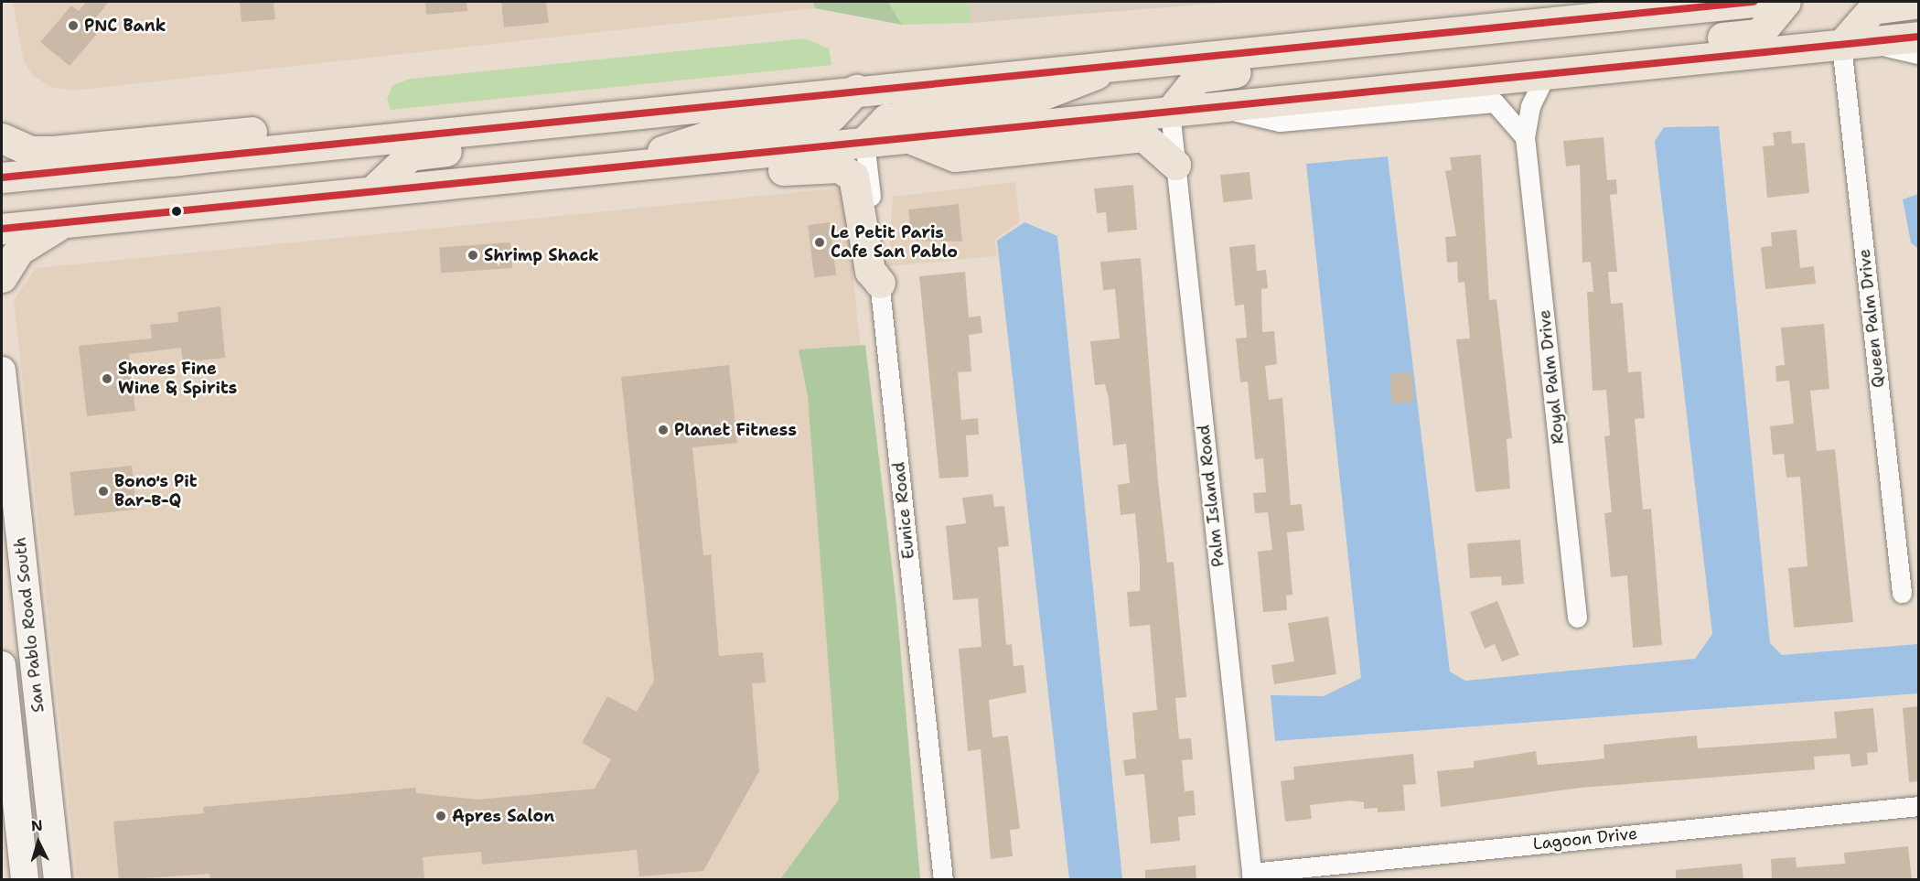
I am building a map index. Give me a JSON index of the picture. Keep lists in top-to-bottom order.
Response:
{
  "streets": {
    "main road": ["San Pablo Road South"],
    "street": [
      "Queen Palm Drive",
      "Royal Palm Drive",
      "Palm Island Road",
      "Eunice Road",
      "Lagoon Drive"
    ]
  },
  "crossings": [
    ["Palm Island Road", "Lagoon Drive"]
  ],
  "places": [
    "PNC Bank",
    "Le Petit Paris Cafe San Pablo",
    "Shrimp Shack",
    "Shores Fine Wine & Spirits",
    "Planet Fitness",
    "Bono's Pit Bar-B-Q",
    "Apres Salon"
  ],
  "north": "top"
}
